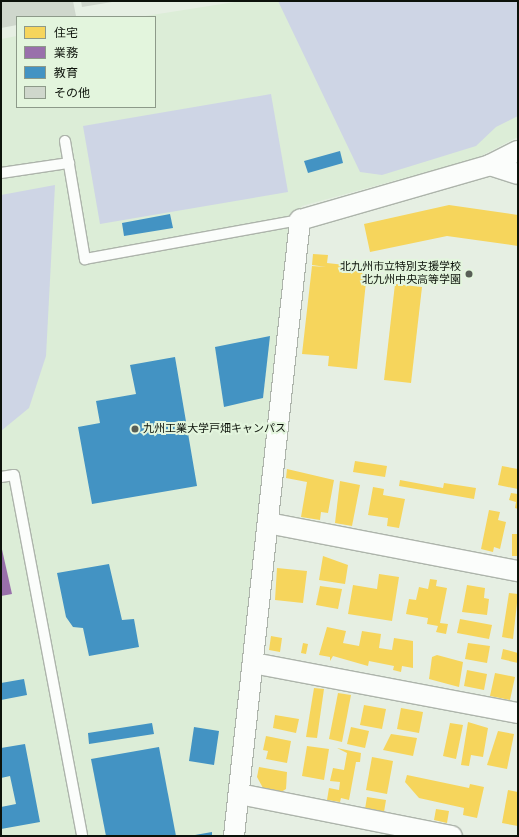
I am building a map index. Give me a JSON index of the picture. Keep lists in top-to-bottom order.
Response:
{
  "places": ["北九州市立特別支援学校 北九州中央高等学園", "九州工業大学戸畑キャンパス"],
  "legend": [
    "住宅",
    "業務",
    "教育",
    "その他"
  ]
}
